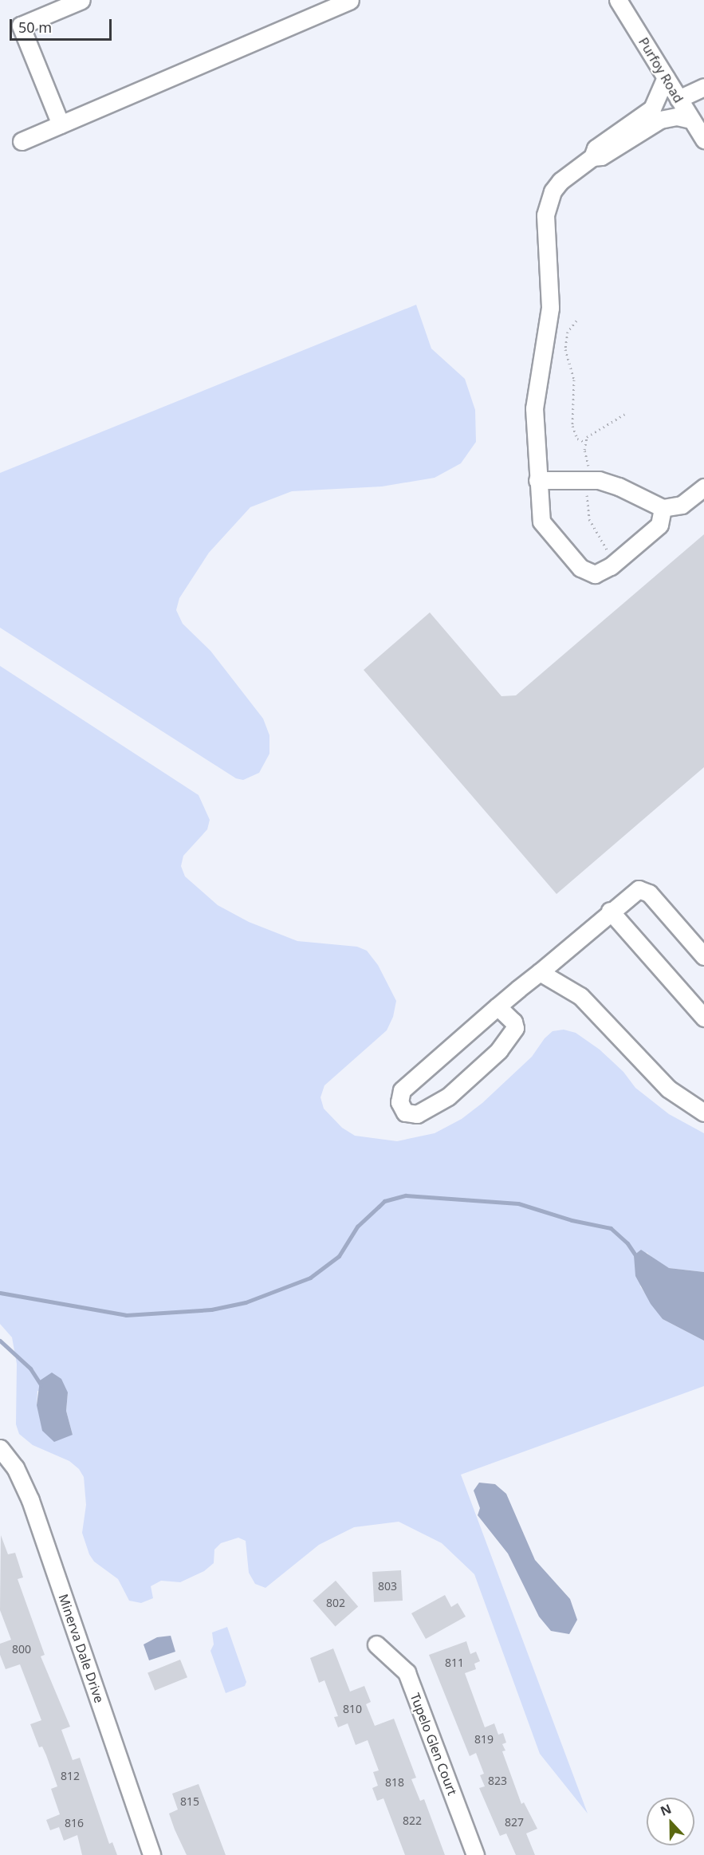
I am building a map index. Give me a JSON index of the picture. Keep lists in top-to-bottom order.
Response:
{
  "streets": {
    "street": ["Purfoy Road", "Minerva Dale Drive", "Tupelo Glen Court"]
  },
  "house_numbers": [
    "803",
    "802",
    "800",
    "811",
    "810",
    "819",
    "812",
    "823",
    "818",
    "815",
    "822",
    "827",
    "816"
  ],
  "scale_bar": "50 m",
  "north": "top"
}
